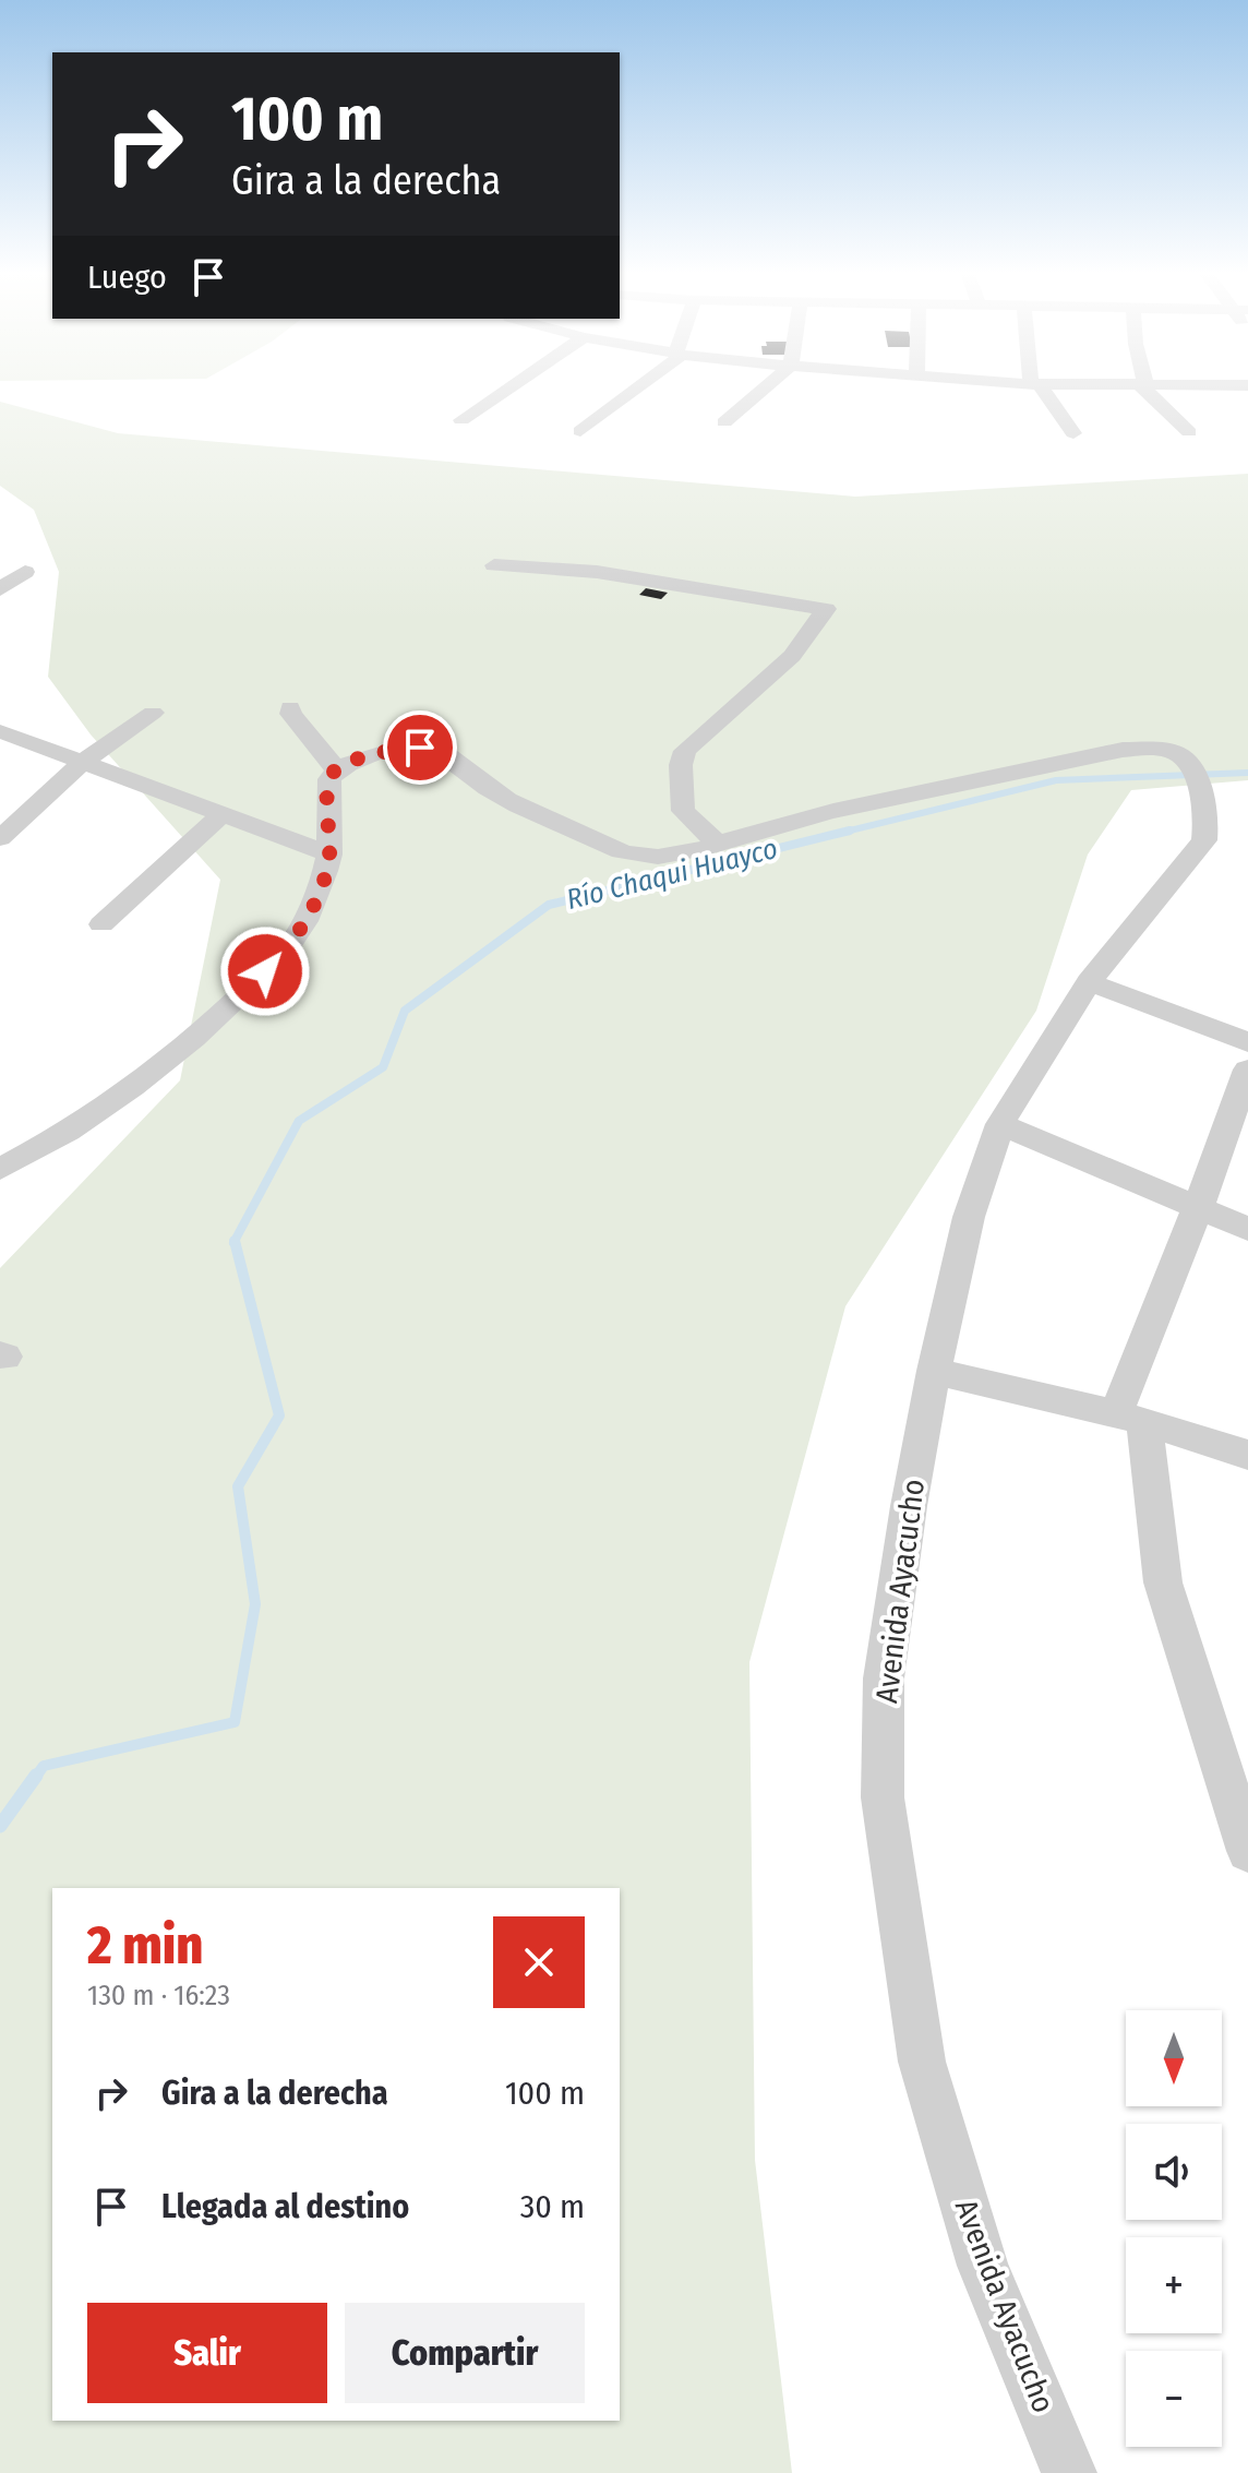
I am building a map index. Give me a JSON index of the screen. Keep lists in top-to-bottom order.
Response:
{
  "streets": {
    "street": ["Avenida Ayacucho"]
  },
  "water": ["Río Chaqui Huayco"],
  "north": "bottom",
  "page": {
    "turn": ["100 m", "Gira a la derecha"],
    "then": "Luego",
    "heading": ["2 min", "130 m · 16:23"],
    "map_buttons": ["+", "−"],
    "list": [
      {
        "name": "Gira a la derecha",
        "value": "100 m"
      },
      {
        "name": "Llegada al destino",
        "value": "30 m"
      }
    ],
    "buttons": ["Salir", "Compartir"]
  }
}
